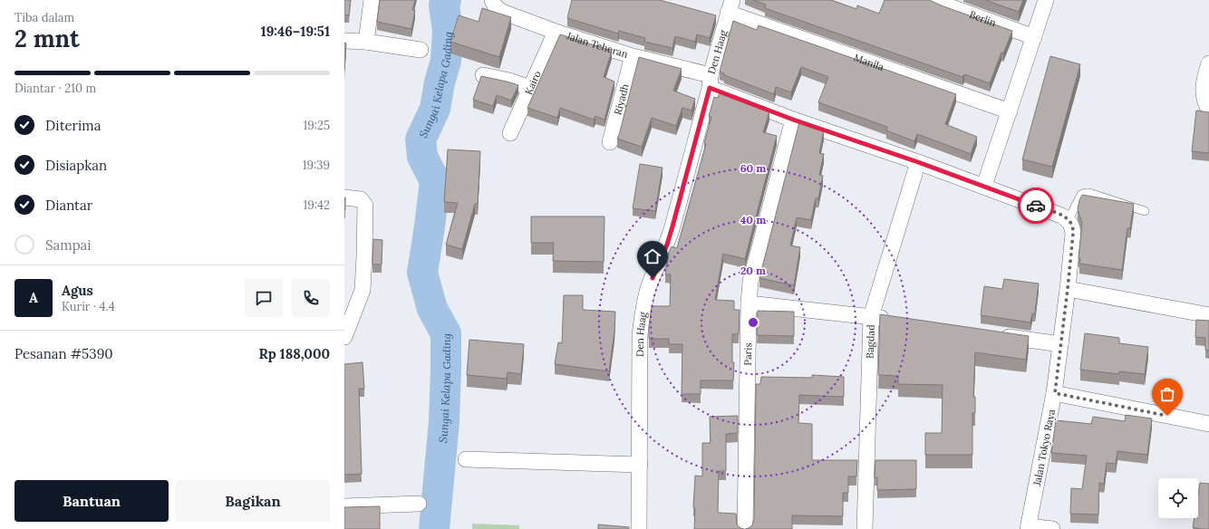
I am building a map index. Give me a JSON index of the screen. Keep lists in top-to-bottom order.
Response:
{
  "streets": {
    "street": [
      "Berlin",
      "Jalan Teheran",
      "Den Haag",
      "Manila",
      "Kairo",
      "Riyadh",
      "Bagdad",
      "Paris",
      "Jalan Tokyo Raya"
    ]
  },
  "crossings": [
    ["Jalan Teheran", "Den Haag"],
    ["Jalan Teheran", "Kairo"],
    ["Jalan Teheran", "Riyadh"],
    ["Jalan Teheran", "Bagdad"],
    ["Jalan Teheran", "Paris"],
    ["Den Haag", "Manila"]
  ],
  "water": ["Sungai Kelapa Gading"],
  "page": {
    "heading": ["2 mnt", "Tiba dalam", "19:46–19:51"],
    "panel": [
      "Agus",
      "Kurir · 4.4",
      "Pesanan #5390",
      "Rp 188,000"
    ],
    "bar": "Diantar · 210 m",
    "list": [
      ["Diterima", "19:25"],
      ["Disiapkan", "19:39"],
      ["Diantar", "19:42"],
      "Sampai"
    ],
    "round": "A",
    "buttons": ["Bantuan", "Bagikan"]
  },
  "rings": ["60 m", "40 m", "20 m"]
}
